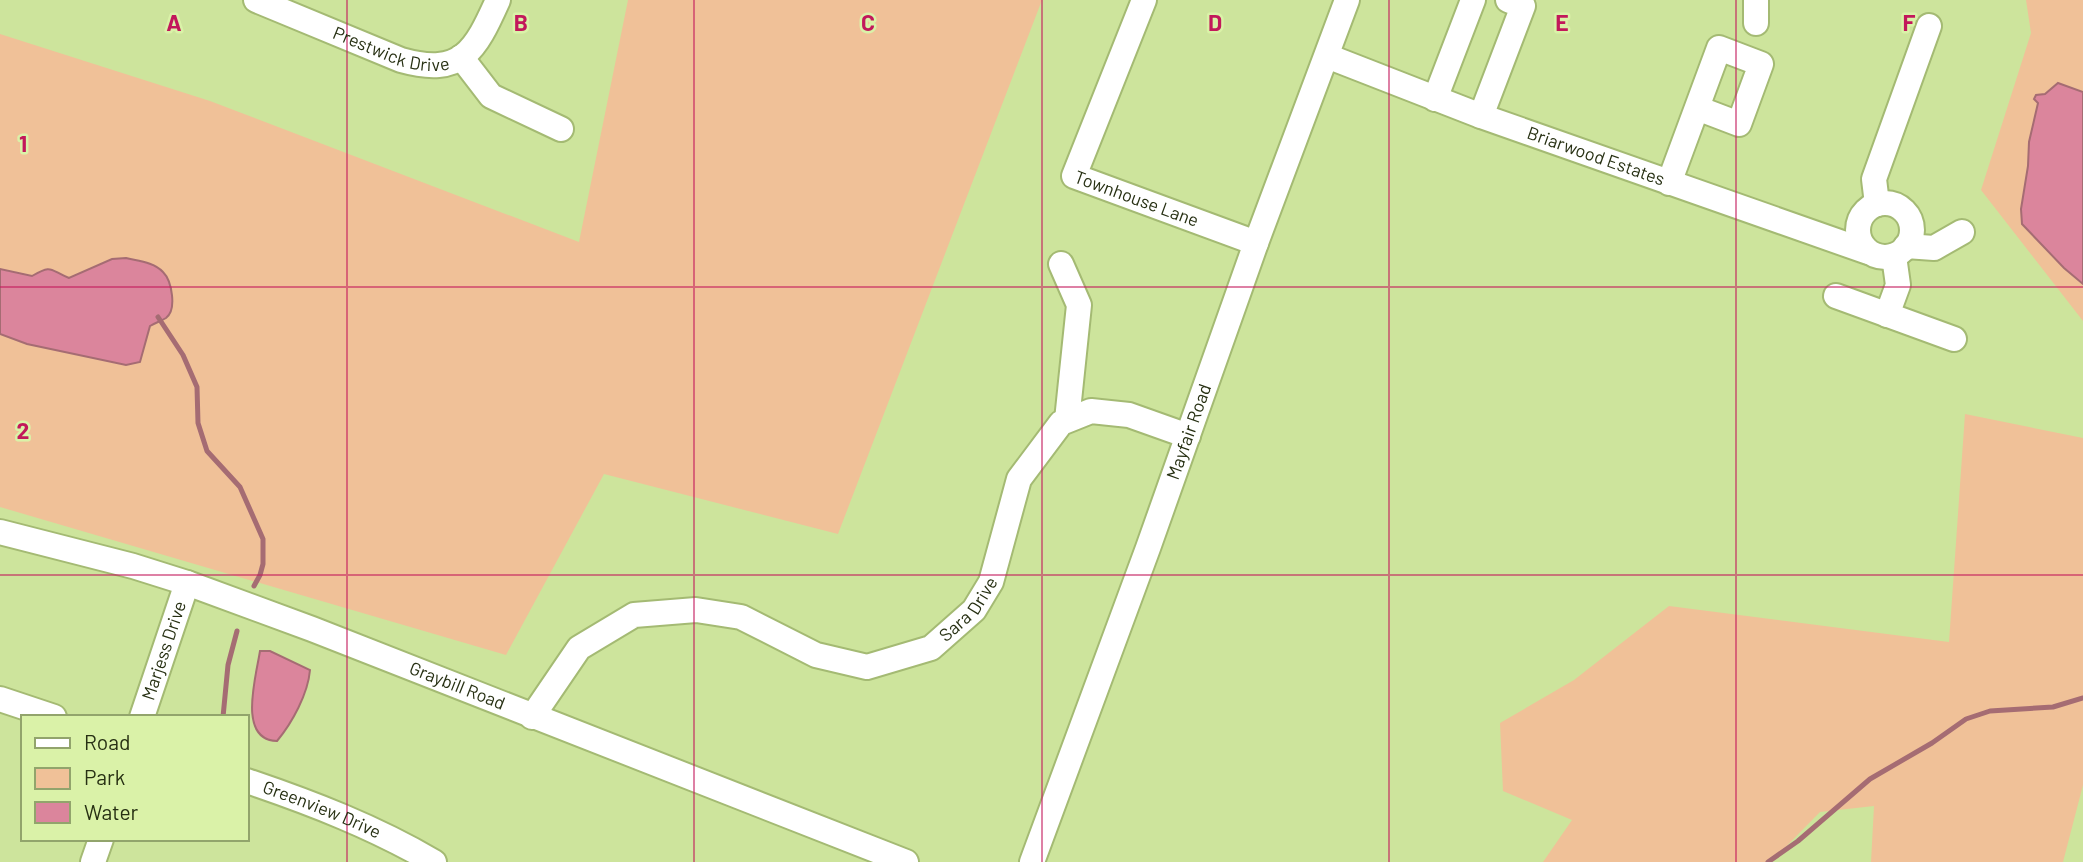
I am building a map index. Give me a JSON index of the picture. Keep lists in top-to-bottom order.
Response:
{
  "streets": {
    "street": [
      "Prestwick Drive",
      "Briarwood Estates",
      "Townhouse Lane",
      "Mayfair Road",
      "Sara Drive",
      "Marjess Drive",
      "Graybill Road",
      "Greenview Drive"
    ]
  },
  "crossings": [
    ["Briarwood Estates", "Mayfair Road"],
    ["Townhouse Lane", "Mayfair Road"],
    ["Sara Drive", "Graybill Road"],
    ["Marjess Drive", "Graybill Road"]
  ],
  "legend": ["Road", "Park", "Water"],
  "grid": {
    "columns": [
      "A",
      "B",
      "C",
      "D",
      "E",
      "F"
    ],
    "rows": ["1", "2"]
  }
}
